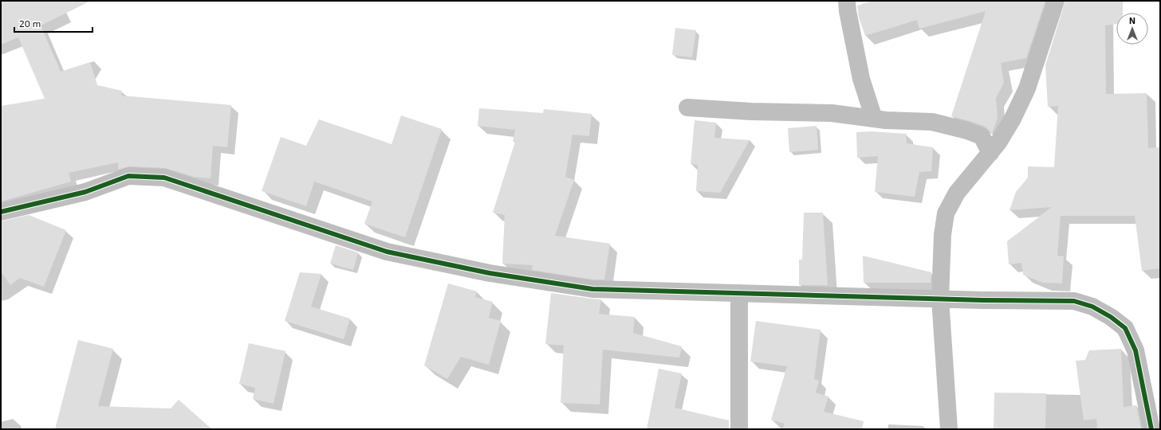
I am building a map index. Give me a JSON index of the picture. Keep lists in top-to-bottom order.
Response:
{
  "scale_bar": "20 m",
  "north": "top"
}
